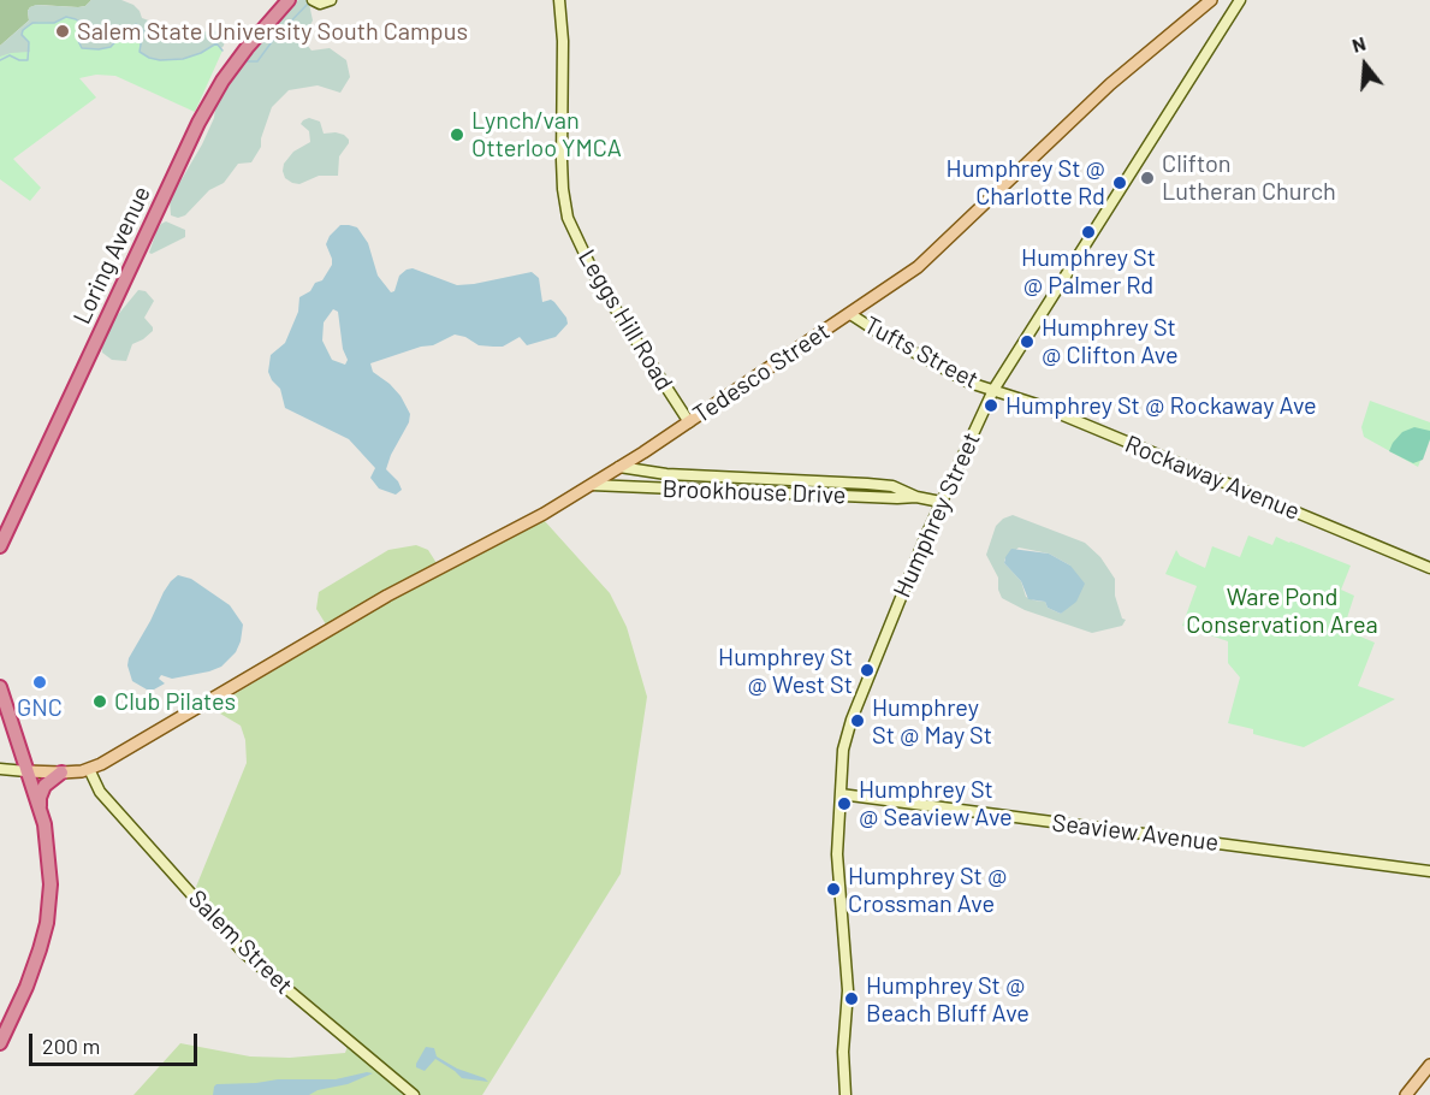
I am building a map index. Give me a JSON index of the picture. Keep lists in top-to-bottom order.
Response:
{
  "streets": {
    "highway": ["Loring Avenue"],
    "main road": [
      "Leggs Hill Road",
      "Tufts Street",
      "Tedesco Street",
      "Rockaway Avenue",
      "Brookhouse Drive",
      "Humphrey Street",
      "Seaview Avenue",
      "Salem Street"
    ]
  },
  "crossings": [
    ["Leggs Hill Road", "Tedesco Street"],
    ["Tufts Street", "Tedesco Street"],
    ["Tufts Street", "Rockaway Avenue"],
    ["Tufts Street", "Humphrey Street"],
    ["Tedesco Street", "Brookhouse Drive"],
    ["Tedesco Street", "Salem Street"],
    ["Rockaway Avenue", "Humphrey Street"],
    ["Brookhouse Drive", "Humphrey Street"],
    ["Humphrey Street", "Seaview Avenue"]
  ],
  "parks": ["Ware Pond Conservation Area"],
  "places": [
    "Salem State University South Campus",
    "Lynch/van Otterloo YMCA",
    "Clifton Lutheran Church",
    "Humphrey St @ Charlotte Rd",
    "Humphrey St @ Palmer Rd",
    "Humphrey St @ Clifton Ave",
    "Humphrey St @ Rockaway Ave",
    "Humphrey St @ West St",
    "GNC",
    "Club Pilates",
    "Humphrey St @ May St",
    "Humphrey St @ Seaview Ave",
    "Humphrey St @ Crossman Ave",
    "Humphrey St @ Beach Bluff Ave"
  ],
  "scale_bar": "200 m",
  "north": "top"
}
